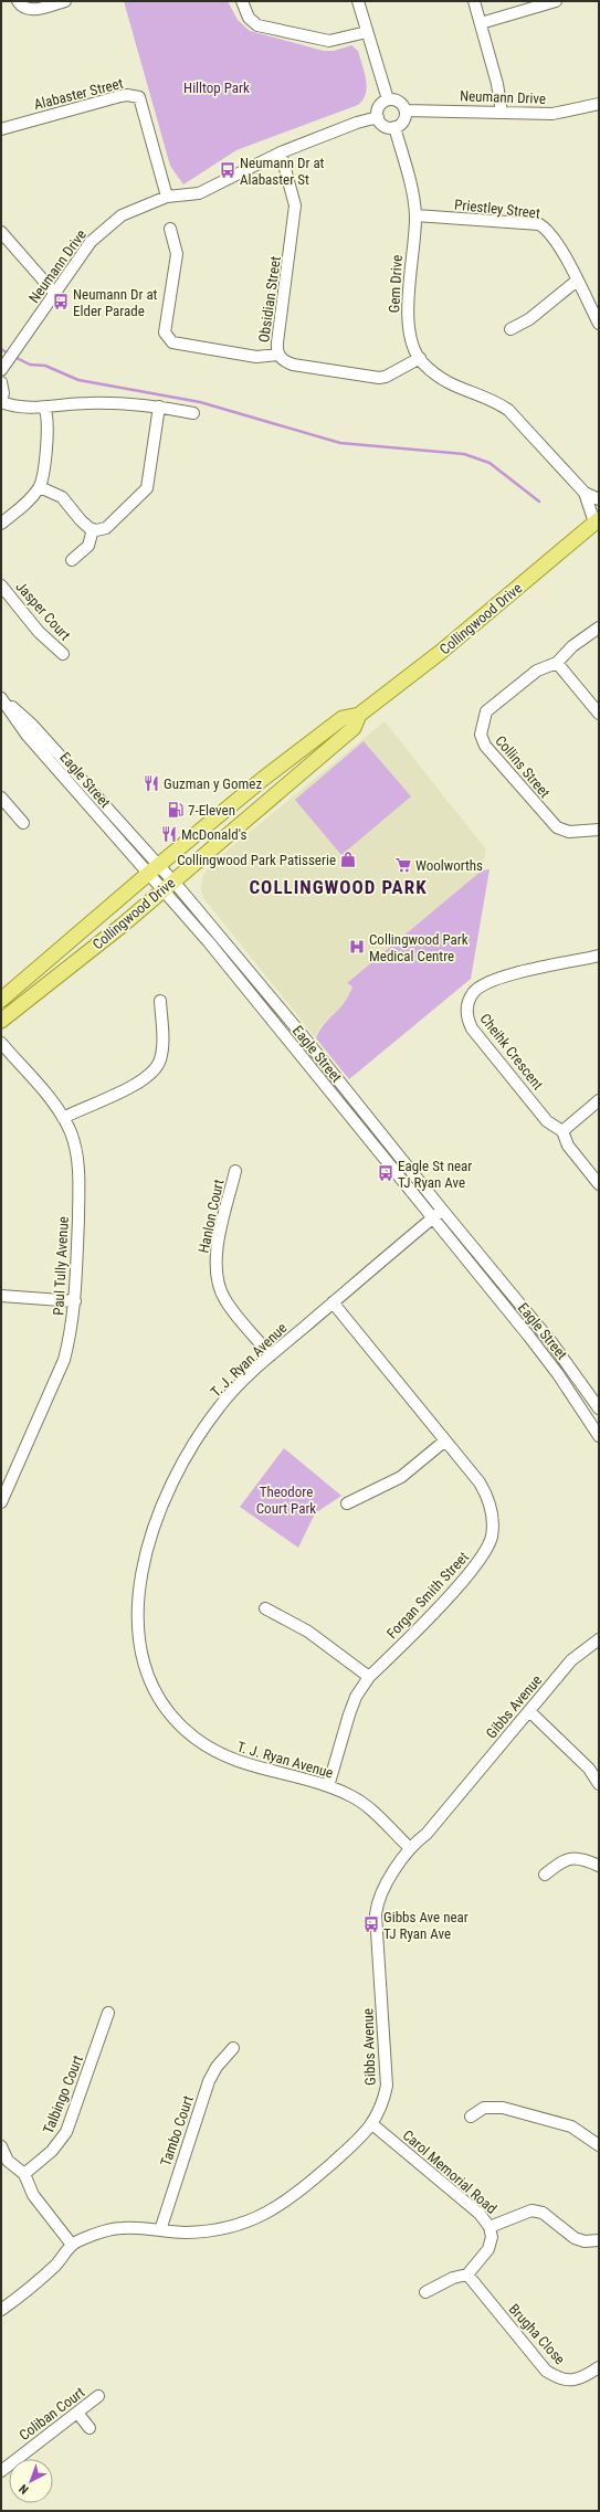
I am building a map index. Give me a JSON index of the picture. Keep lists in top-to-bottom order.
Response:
{
  "streets": {
    "main road": ["Collingwood Drive"],
    "street": [
      "Alabaster Street",
      "Neumann Drive",
      "Priestley Street",
      "Gem Drive",
      "Obsidian Street",
      "Jasper Court",
      "Collins Street",
      "Eagle Street",
      "Cheihk Crescent",
      "Hanlon Court",
      "Paul Tully Avenue",
      "T. J. Ryan Avenue",
      "Forgan Smith Street",
      "Gibbs Avenue",
      "Talbingo Court",
      "Tambo Court",
      "Carol Memorial Road",
      "Brugha Close",
      "Coliban Court"
    ]
  },
  "crossings": [
    ["Alabaster Street", "Neumann Drive"],
    ["Neumann Drive", "Gem Drive"],
    ["Neumann Drive", "Obsidian Street"],
    ["Priestley Street", "Gem Drive"],
    ["Gem Drive", "Obsidian Street"],
    ["Gem Drive", "Collingwood Drive"],
    ["Collingwood Drive", "Eagle Street"],
    ["Eagle Street", "T. J. Ryan Avenue"],
    ["Hanlon Court", "T. J. Ryan Avenue"],
    ["T. J. Ryan Avenue", "Forgan Smith Street"],
    ["T. J. Ryan Avenue", "Gibbs Avenue"],
    ["Gibbs Avenue", "Tambo Court"],
    ["Gibbs Avenue", "Carol Memorial Road"],
    ["Carol Memorial Road", "Brugha Close"]
  ],
  "districts": ["COLLINGWOOD PARK"],
  "parks": ["Hilltop Park", "Theodore Court Park"],
  "places": {
    "bus stop": [
      "Neumann Dr at Alabaster St",
      "Neumann Dr at Elder Parade",
      "Eagle St near TJ Ryan Ave",
      "Gibbs Ave near TJ Ryan Ave"
    ],
    "restaurant": ["Guzman y Gomez", "McDonald's"],
    "fuel station": ["7-Eleven"],
    "shop": ["Collingwood Park Patisserie"],
    "supermarket": ["Woolworths"],
    "hospital": ["Collingwood Park Medical Centre"]
  },
  "north": "bottom left"
}
